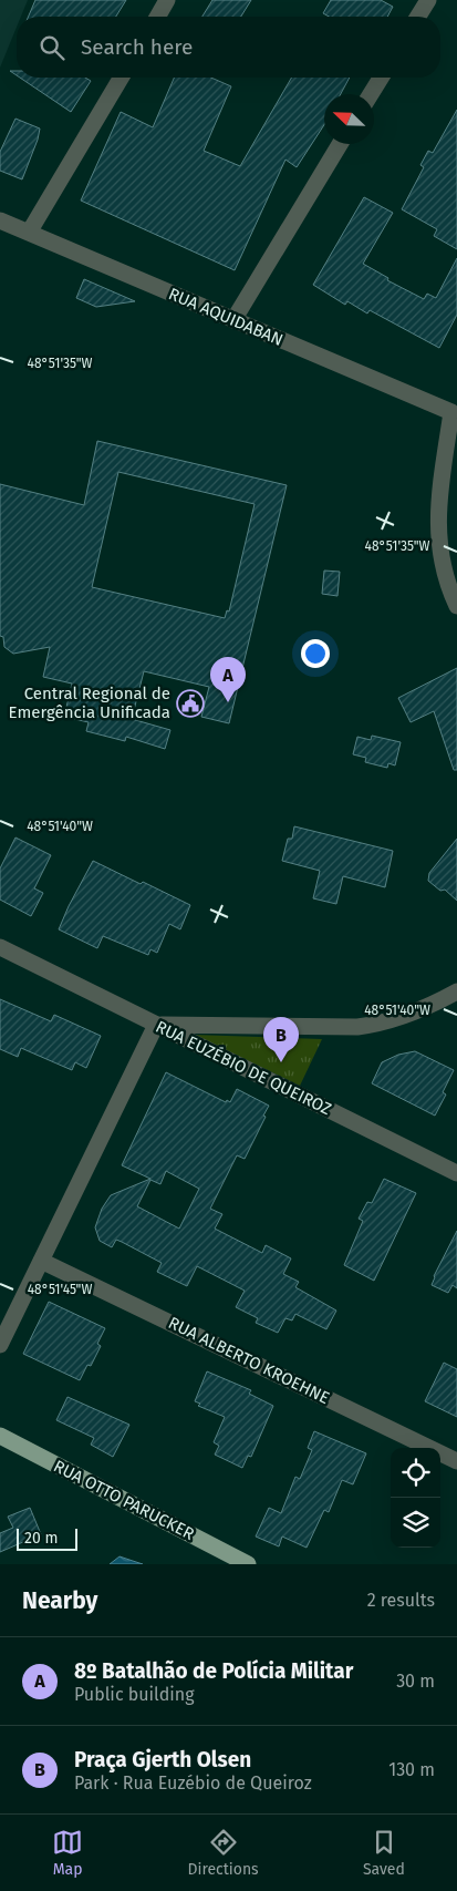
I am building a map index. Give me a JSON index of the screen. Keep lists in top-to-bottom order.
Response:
{
  "streets": {
    "main road": ["RUA OTTO PARUCKER"],
    "street": ["RUA AQUIDABAN", "RUA EUZÉBIO DE QUEIROZ", "RUA ALBERTO KROEHNE"]
  },
  "places": {
    "public building": ["Central Regional de Emergência Unificada"]
  },
  "scale_bar": "20 m",
  "north": "top left",
  "page": {
    "search": "Search here",
    "pins": ["A", "B"],
    "scale": "20 m",
    "heading": ["Nearby", "2 results"],
    "list": [
      {
        "mark": "A",
        "name": "8º Batalhão de Polícia Militar",
        "note": "Public building",
        "value": "30 m"
      },
      {
        "mark": "B",
        "name": "Praça Gjerth Olsen",
        "note": "Park · Rua Euzébio de Queiroz",
        "value": "130 m"
      }
    ],
    "nav": ["Map", "Directions", "Saved"]
  },
  "coordinates": ["48°51'35\"W", "48°51'40\"W", "48°51'45\"W"]
}
